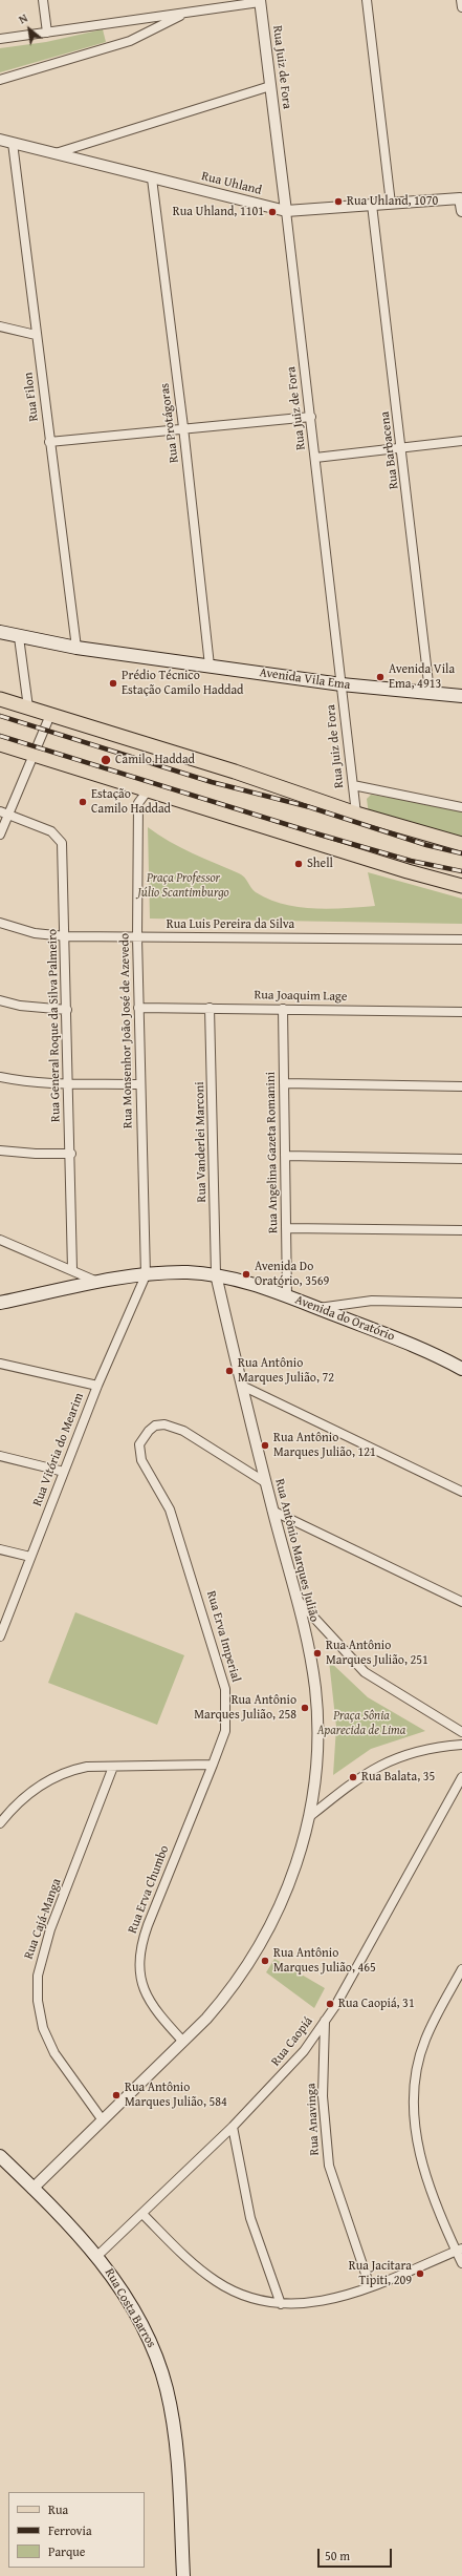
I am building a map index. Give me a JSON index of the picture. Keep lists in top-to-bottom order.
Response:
{
  "streets": {
    "main road": ["Avenida Vila Ema", "Avenida do Oratório", "Rua Costa Barros"],
    "street": [
      "Rua Juiz de Fora",
      "Rua Uhland",
      "Rua Filon",
      "Rua Protágoras",
      "Rua Barbacena",
      "Rua Luis Pereira da Silva",
      "Rua Joaquim Lage",
      "Rua General Roque da Silva Palmeiro",
      "Rua Monsenhor João José de Azevedo",
      "Rua Vanderlei Marconi",
      "Rua Angelina Gazeta Romanini",
      "Rua Vitória do Mearim",
      "Rua Antônio Marques Julião",
      "Rua Erva Imperial",
      "Rua Erva Chumbo",
      "Rua Cajá-Manga",
      "Rua Caopiá",
      "Rua Anavinga"
    ]
  },
  "crossings": [
    ["Rua Juiz de Fora", "Rua Uhland"],
    ["Rua Juiz de Fora", "Avenida Vila Ema"],
    ["Rua Uhland", "Rua Filon"],
    ["Rua Uhland", "Rua Protágoras"],
    ["Rua Uhland", "Rua Barbacena"],
    ["Rua Filon", "Avenida Vila Ema"],
    ["Rua Protágoras", "Avenida Vila Ema"],
    ["Rua Barbacena", "Avenida Vila Ema"],
    ["Rua Luis Pereira da Silva", "Rua General Roque da Silva Palmeiro"],
    ["Rua Luis Pereira da Silva", "Rua Monsenhor João José de Azevedo"],
    ["Rua Joaquim Lage", "Rua Monsenhor João José de Azevedo"],
    ["Rua Joaquim Lage", "Rua Vanderlei Marconi"],
    ["Rua Joaquim Lage", "Rua Angelina Gazeta Romanini"],
    ["Rua Monsenhor João José de Azevedo", "Avenida do Oratório"],
    ["Rua Monsenhor João José de Azevedo", "Rua Vitória do Mearim"],
    ["Rua Vanderlei Marconi", "Avenida do Oratório"],
    ["Rua Vanderlei Marconi", "Rua Antônio Marques Julião"],
    ["Rua Angelina Gazeta Romanini", "Avenida do Oratório"],
    ["Avenida do Oratório", "Rua Vitória do Mearim"],
    ["Avenida do Oratório", "Rua Antônio Marques Julião"],
    ["Rua Antônio Marques Julião", "Rua Erva Imperial"],
    ["Rua Antônio Marques Julião", "Rua Erva Chumbo"],
    ["Rua Antônio Marques Julião", "Rua Cajá-Manga"],
    ["Rua Antônio Marques Julião", "Rua Costa Barros"],
    ["Rua Erva Imperial", "Rua Erva Chumbo"],
    ["Rua Caopiá", "Rua Anavinga"],
    ["Rua Caopiá", "Rua Costa Barros"]
  ],
  "parks": ["Praça Professor Júlio Scantimburgo", "Praça Sônia Aparecida de Lima"],
  "places": [
    "Rua Uhland, 1070",
    "Rua Uhland, 1101",
    "Avenida Vila Ema, 4913",
    "Prédio Técnico Estação Camilo Haddad",
    "Camilo Haddad",
    "Estação Camilo Haddad",
    "Shell",
    "Avenida Do Oratório, 3569",
    "Rua Antônio Marques Julião, 72",
    "Rua Antônio Marques Julião, 121",
    "Rua Antônio Marques Julião, 251",
    "Rua Antônio Marques Julião, 258",
    "Rua Balata, 35",
    "Rua Antônio Marques Julião, 465",
    "Rua Caopiá, 31",
    "Rua Antônio Marques Julião, 584",
    "Rua Jacitara Tipiti, 209"
  ],
  "legend": ["Rua", "Ferrovia", "Parque"],
  "scale_bar": "50 m",
  "north": "top left"
}
